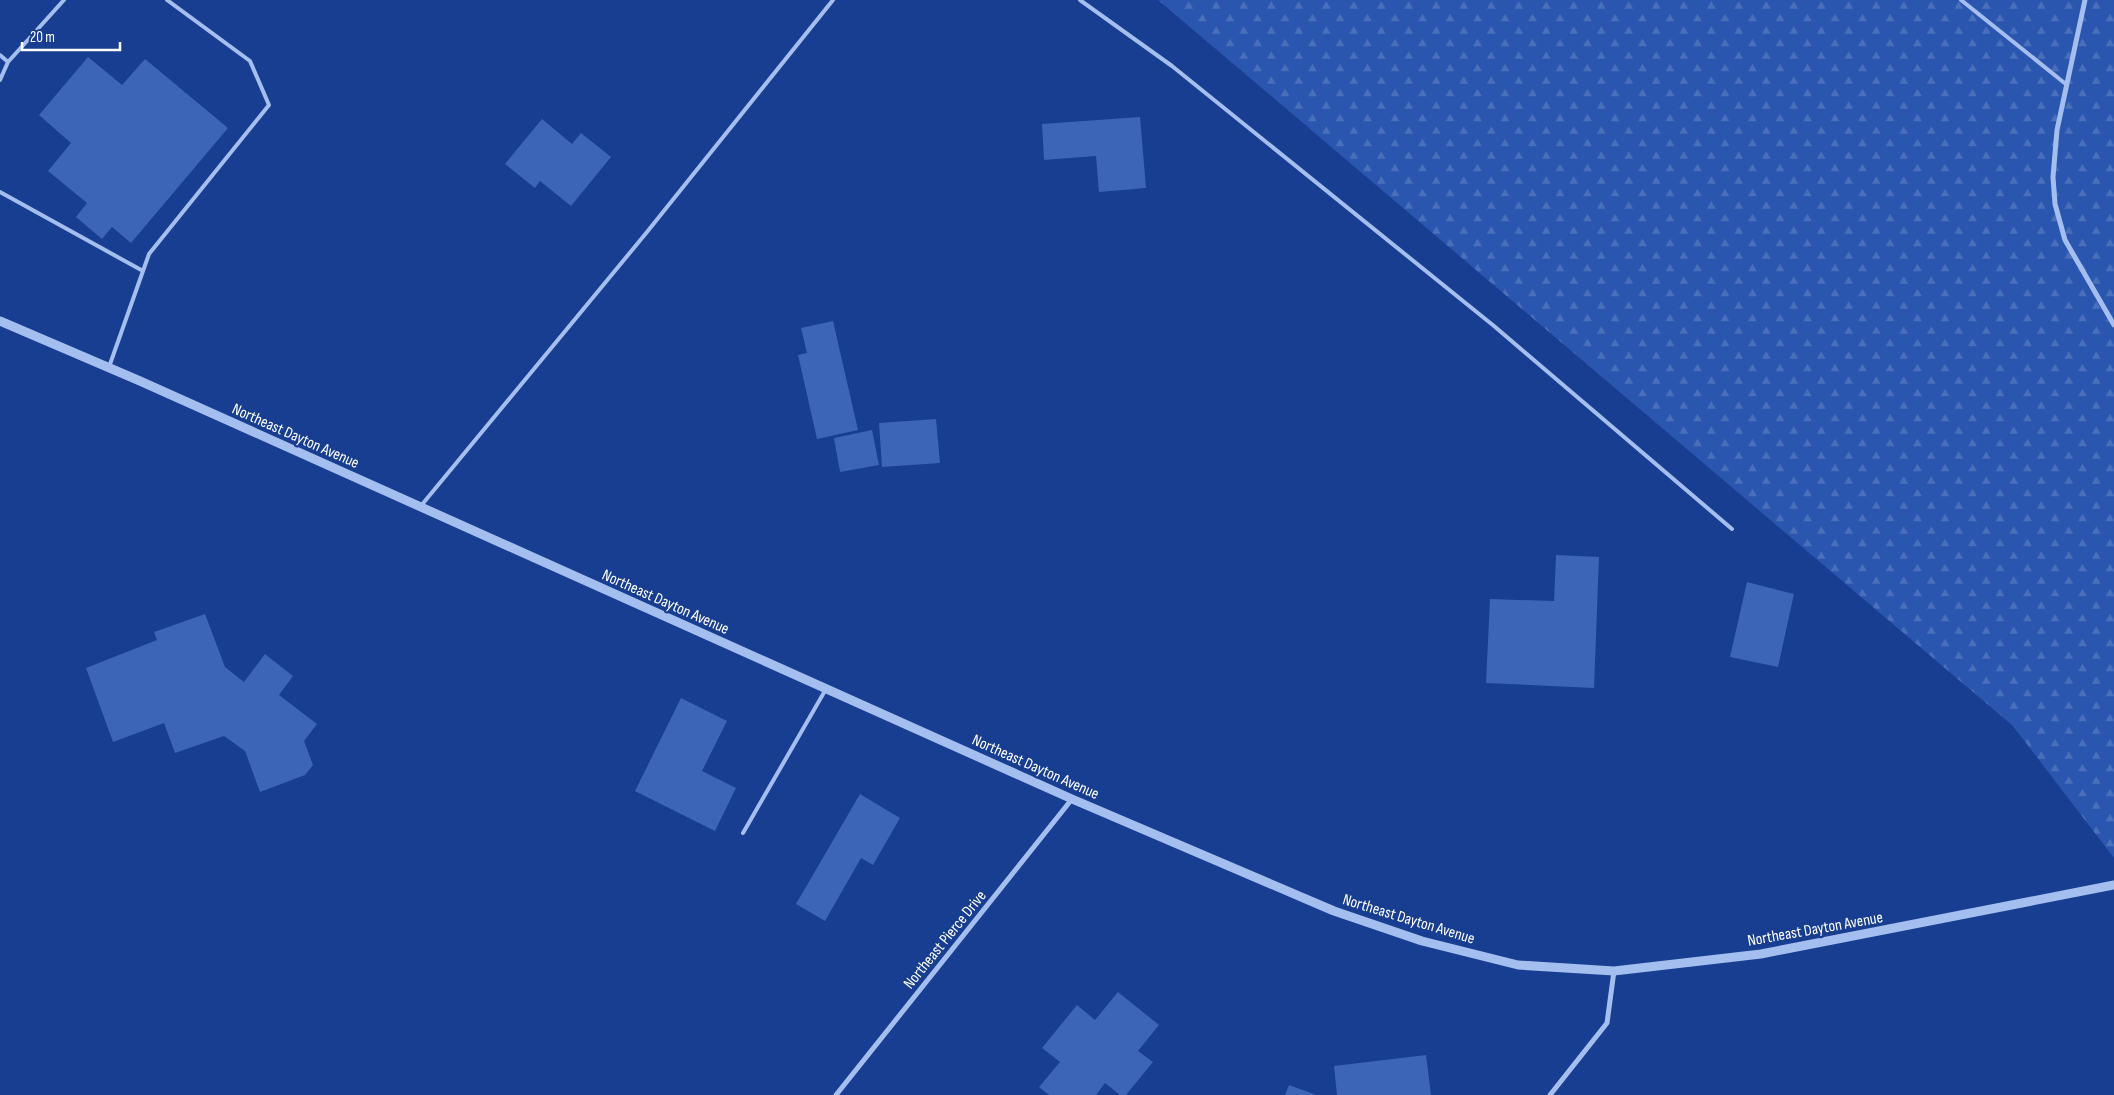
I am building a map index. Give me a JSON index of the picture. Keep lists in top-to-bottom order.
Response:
{
  "streets": {
    "street": ["Northeast Dayton Avenue", "Northeast Pierce Drive"]
  },
  "crossings": [
    ["Northeast Dayton Avenue", "Northeast Pierce Drive"]
  ],
  "scale_bar": "20 m"
}
